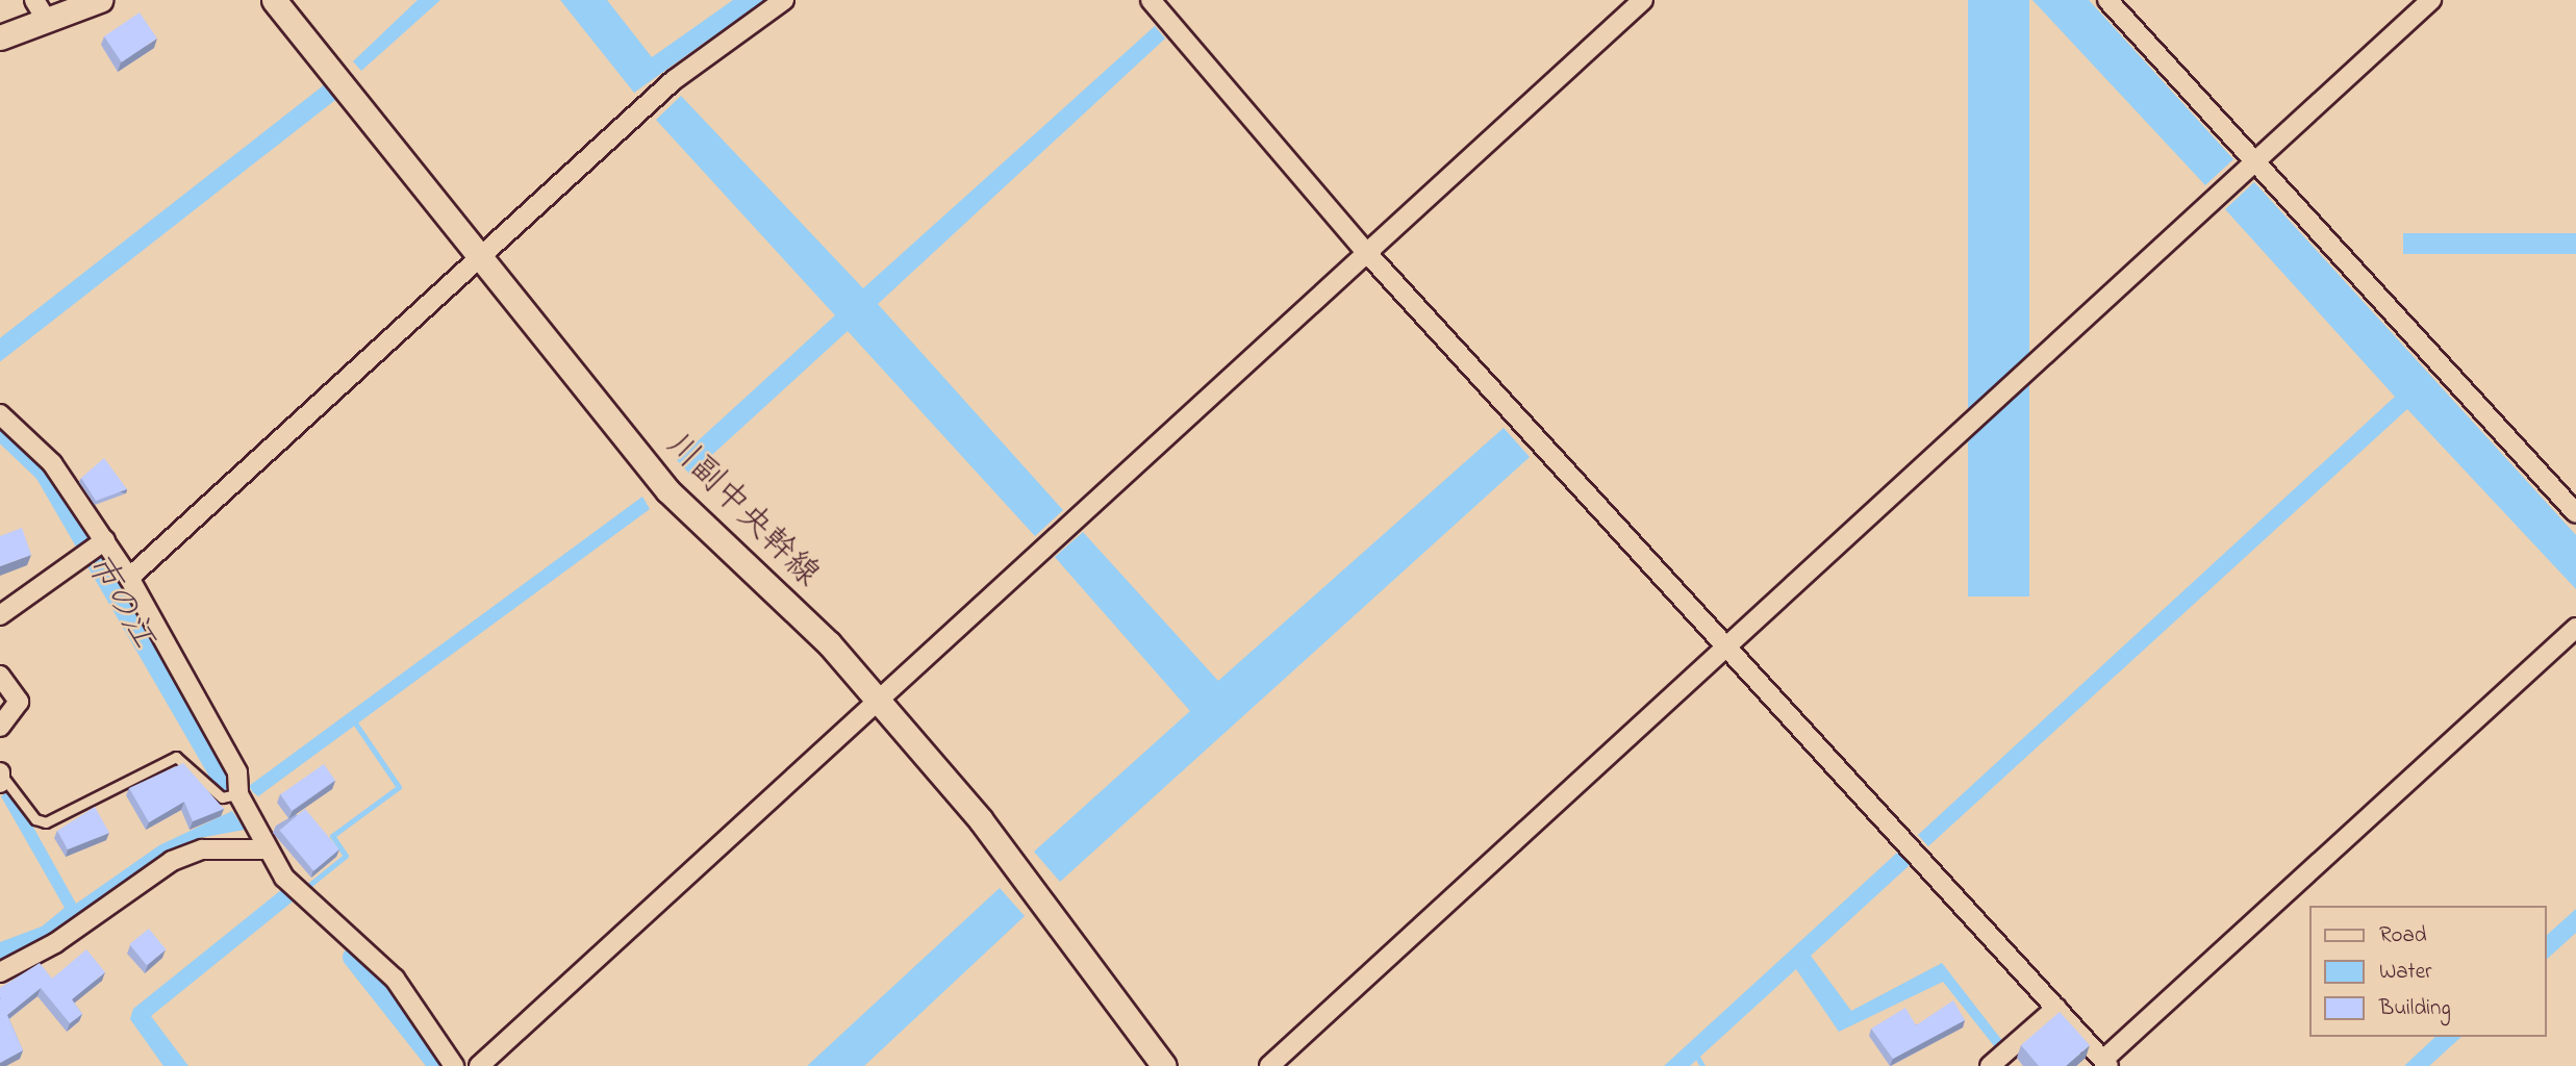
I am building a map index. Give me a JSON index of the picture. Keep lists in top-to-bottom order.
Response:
{
  "streets": {
    "street": ["川副中央幹線"]
  },
  "water": ["市の江"],
  "legend": ["Road", "Water", "Building"]
}
